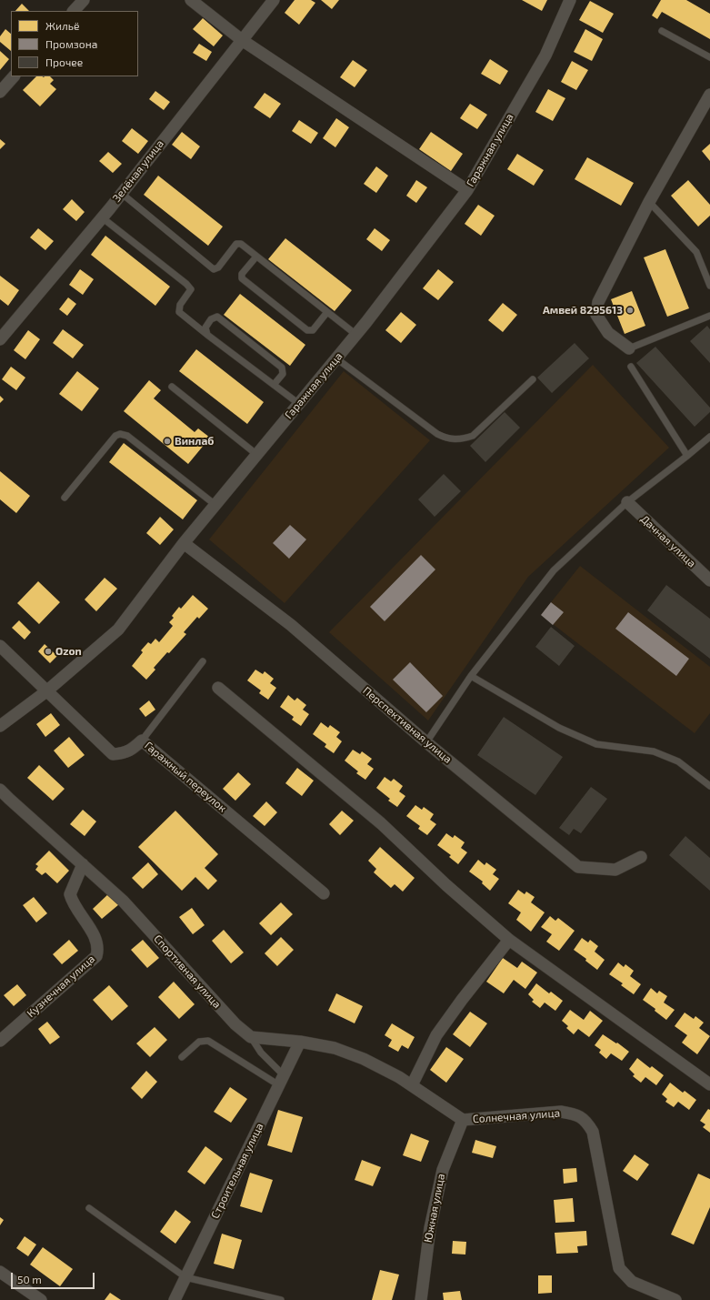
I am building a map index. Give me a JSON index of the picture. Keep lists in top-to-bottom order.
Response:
{
  "streets": {
    "street": [
      "Гаражная улица",
      "Зелёная улица",
      "Дачная улица",
      "Перспективная улица",
      "Гаражный переулок",
      "Спортивная улица",
      "Кузнечная улица",
      "Солнечная улица",
      "Строительная улица",
      "Южная улица"
    ]
  },
  "crossings": [
    ["Гаражная улица", "Перспективная улица"],
    ["Гаражная улица", "Гаражный переулок"],
    ["Спортивная улица", "Кузнечная улица"],
    ["Солнечная улица", "Южная улица"]
  ],
  "places": ["Амвей 8295613", "Винлаб", "Ozon"],
  "legend": ["Жильё", "Промзона", "Прочее"],
  "scale_bar": "50 m"
}
